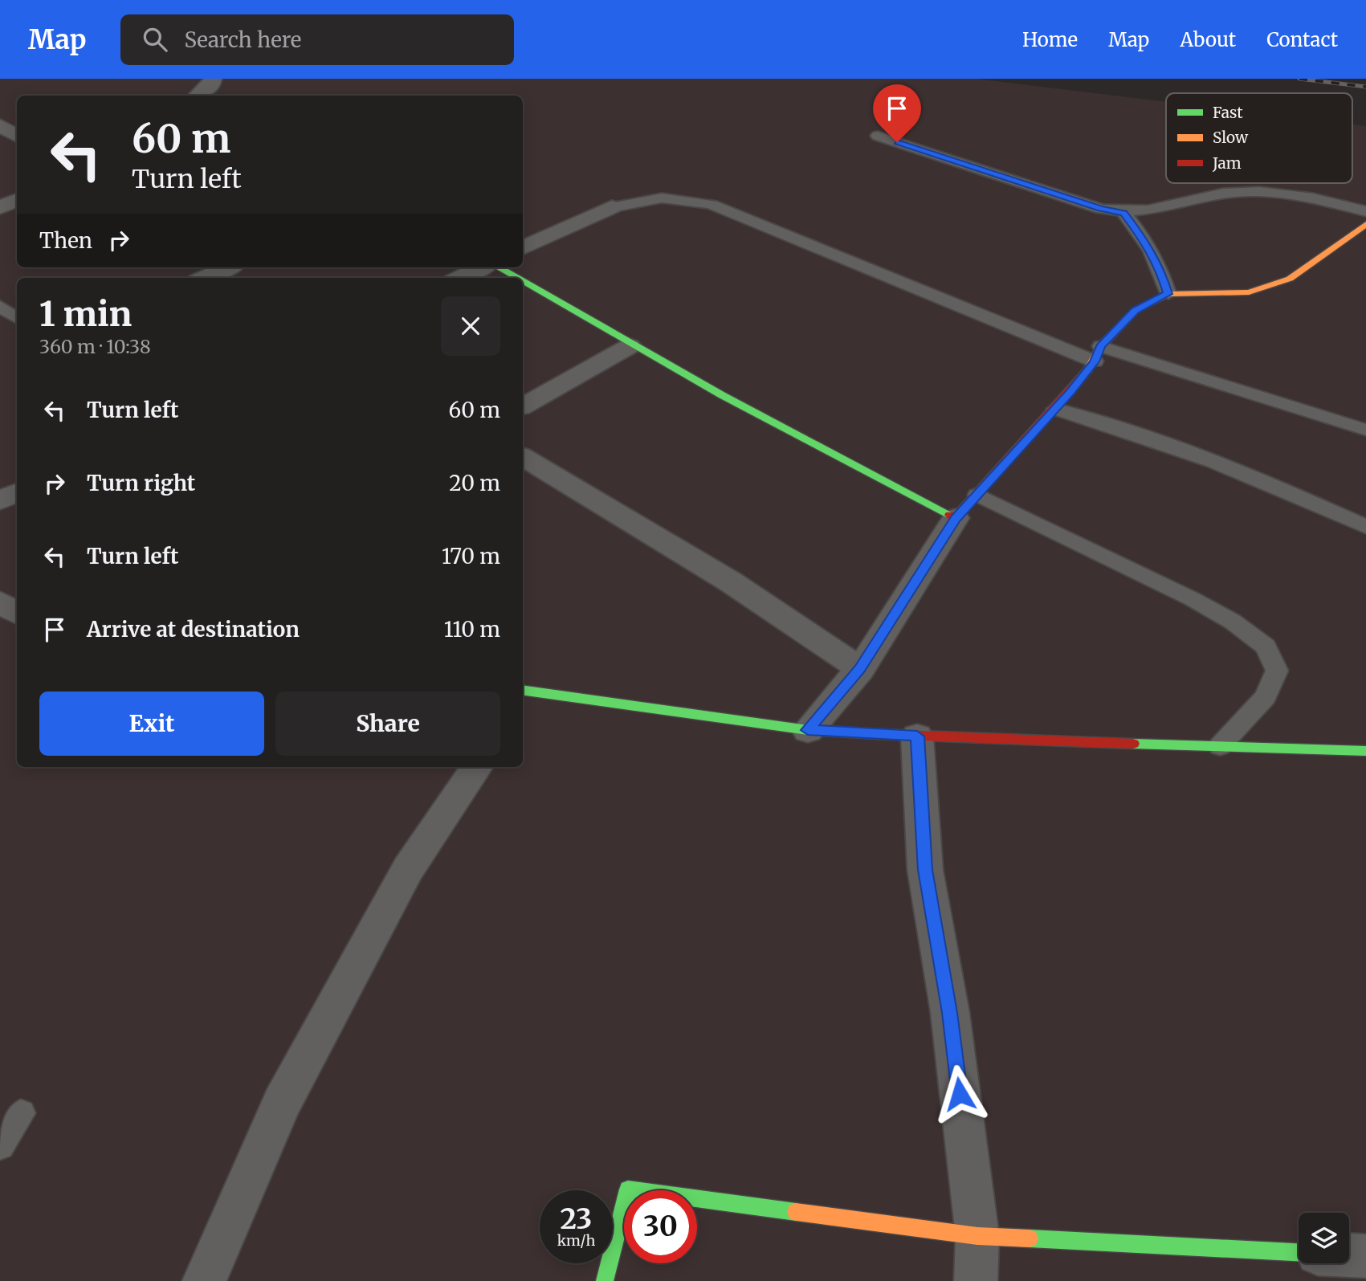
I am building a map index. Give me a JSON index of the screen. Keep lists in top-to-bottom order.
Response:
{
  "legend": ["Fast", "Slow", "Jam"],
  "page": {
    "header": "Map",
    "search": "Search here",
    "nav": [
      "Home",
      "Map",
      "About",
      "Contact"
    ],
    "turn": ["60 m", "Turn left"],
    "then": "Then",
    "heading": ["1 min", "360 m · 10:38"],
    "list": [
      {
        "name": "Turn left",
        "value": "60 m"
      },
      {
        "name": "Turn right",
        "value": "20 m"
      },
      {
        "name": "Turn left",
        "value": "170 m"
      },
      {
        "name": "Arrive at destination",
        "value": "110 m"
      }
    ],
    "buttons": ["Exit", "Share"],
    "speed": "23 km/h",
    "limit": "30"
  }
}
